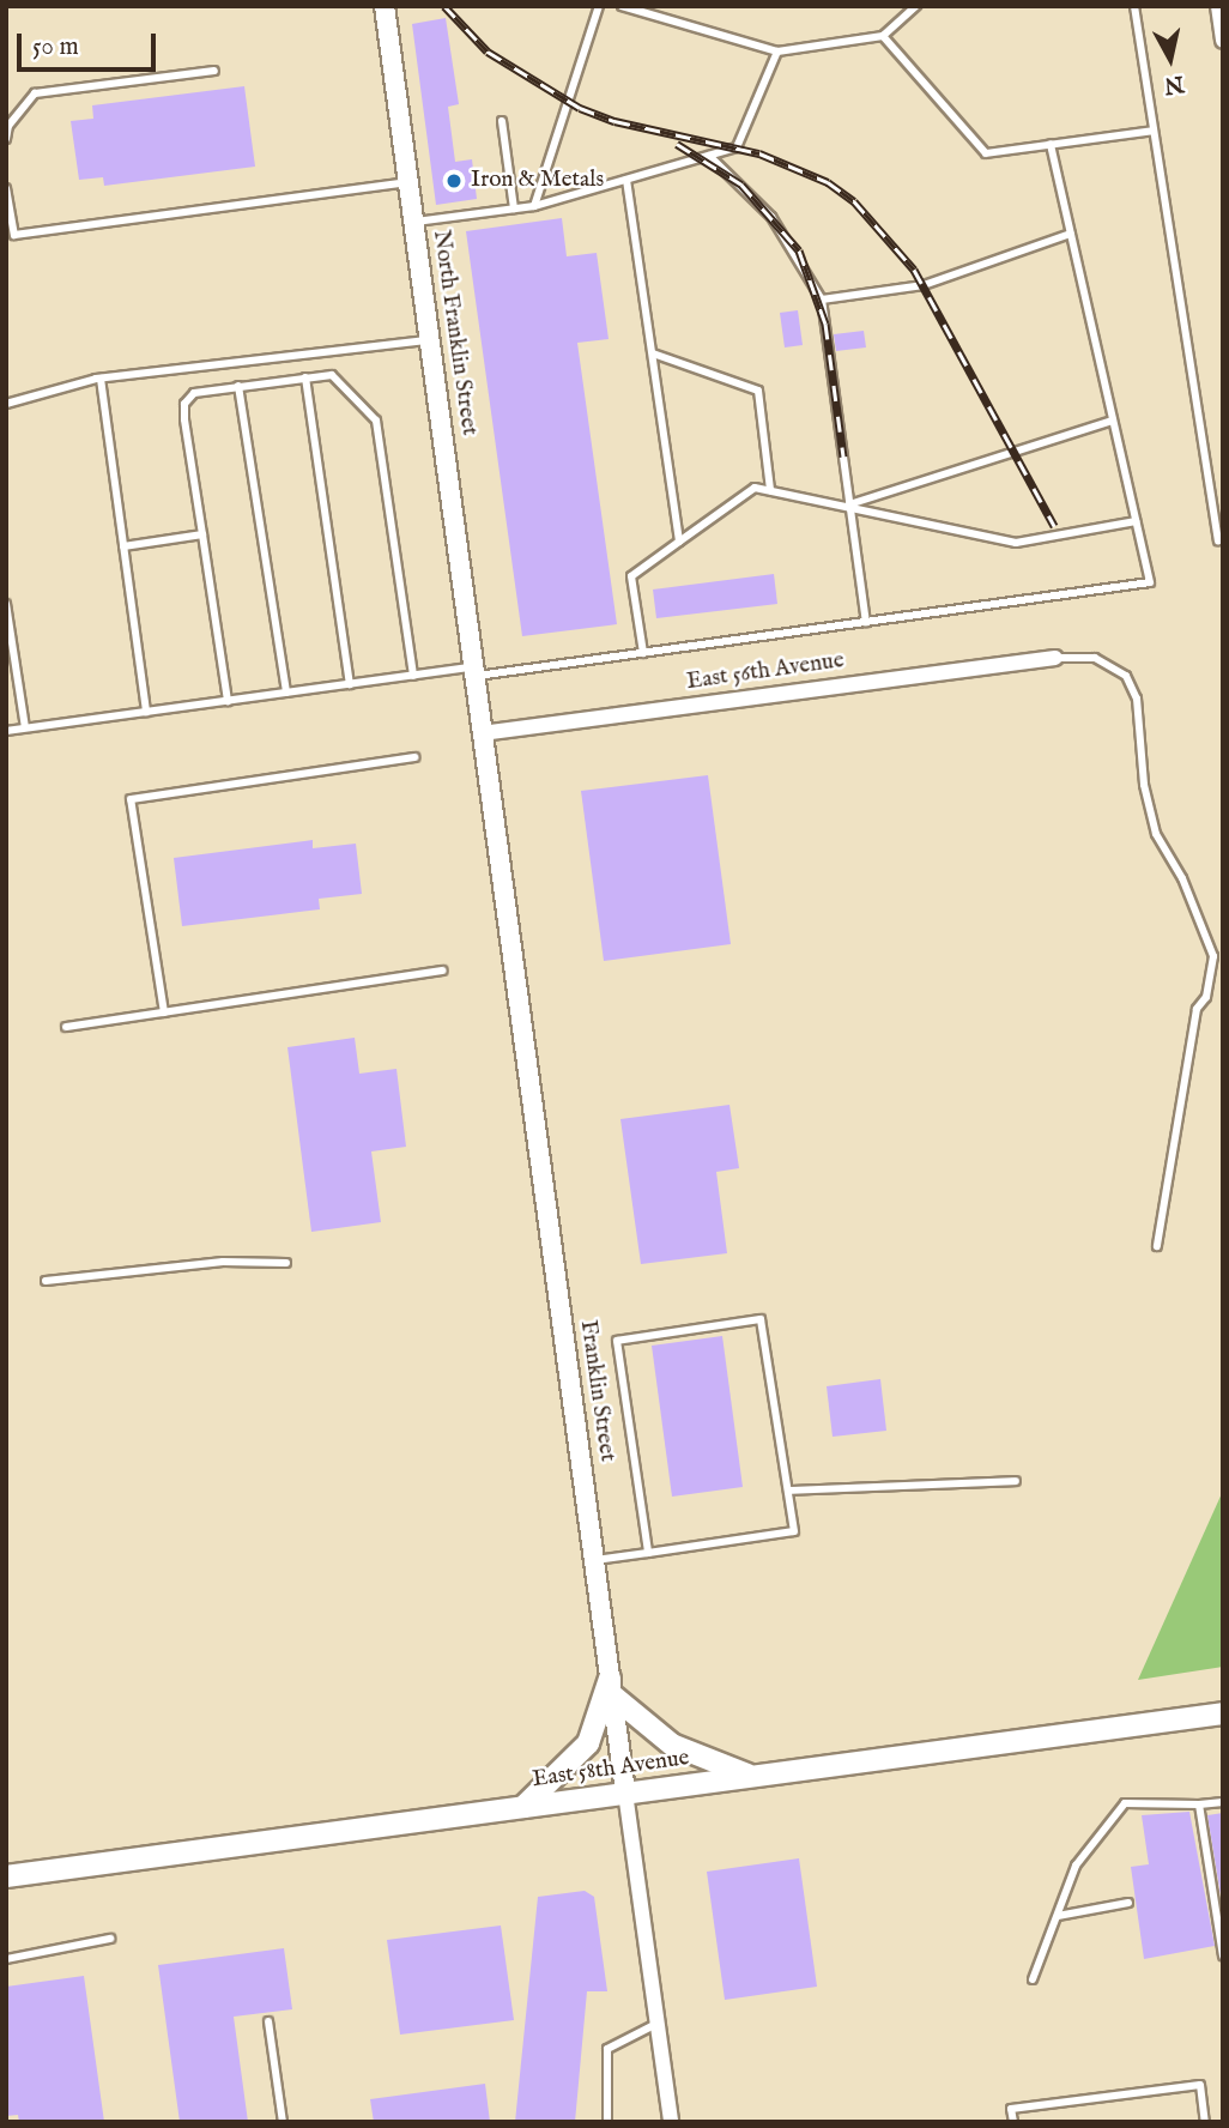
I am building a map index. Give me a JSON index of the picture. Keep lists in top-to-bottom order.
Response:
{
  "streets": {
    "main road": ["East 58th Avenue"],
    "street": ["North Franklin Street", "East 56th Avenue", "Franklin Street"]
  },
  "crossings": [
    ["North Franklin Street", "Franklin Street"],
    ["East 56th Avenue", "Franklin Street"],
    ["Franklin Street", "East 58th Avenue"]
  ],
  "places": ["Iron & Metals"],
  "scale_bar": "50 m",
  "north": "bottom"
}
